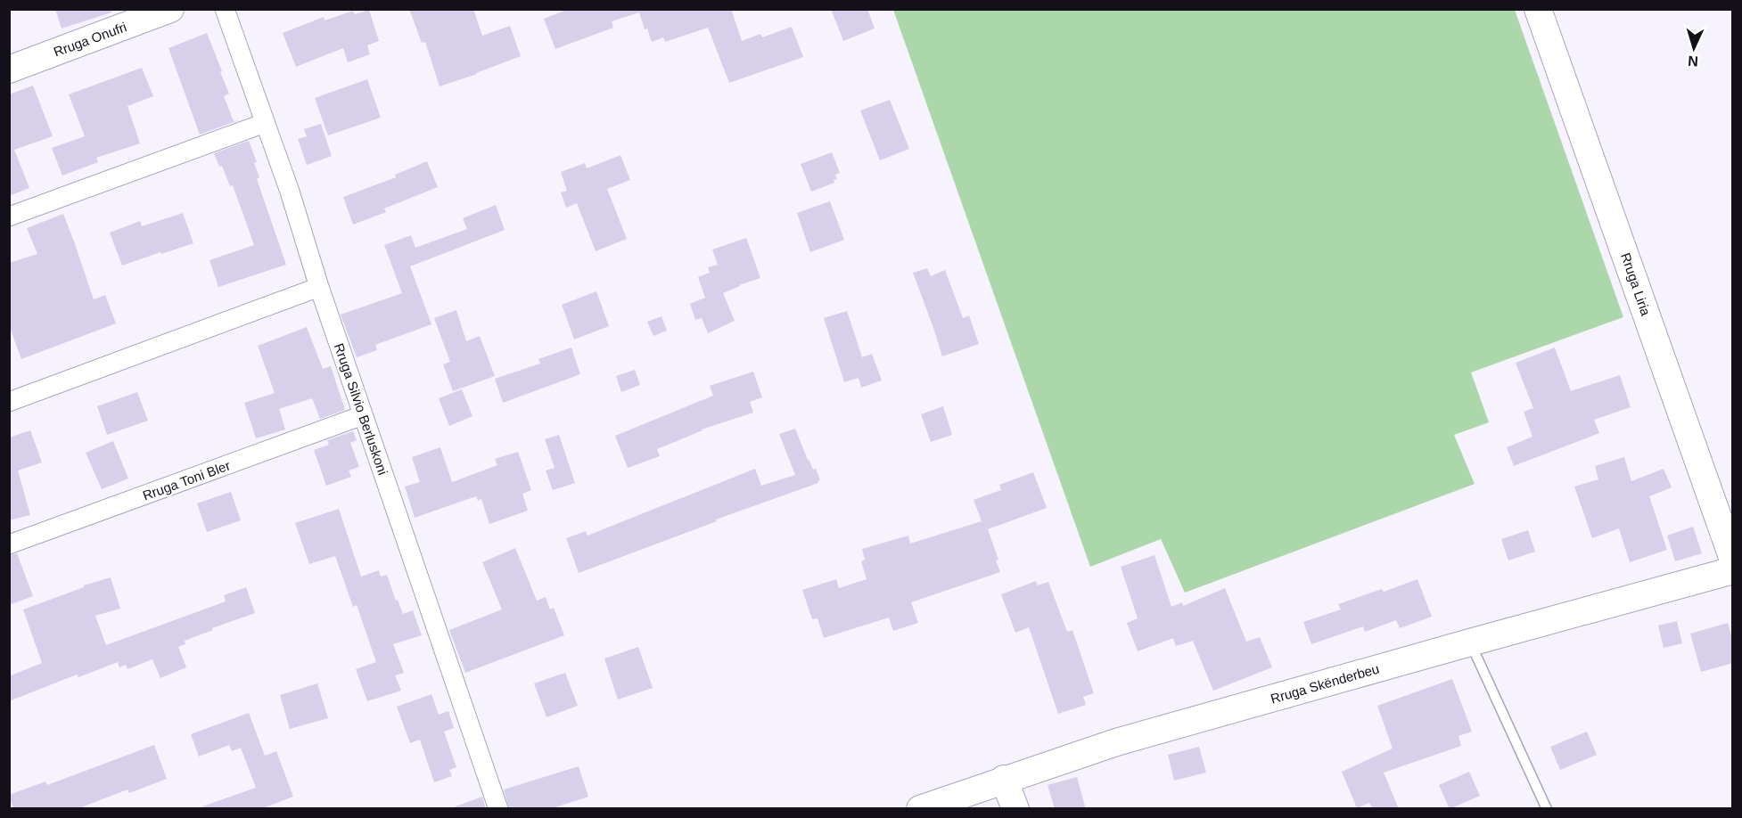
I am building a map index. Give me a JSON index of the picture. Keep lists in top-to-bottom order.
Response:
{
  "streets": {
    "main road": ["Rruga Onufri", "Rruga Liria", "Rruga Skënderbeu"],
    "street": ["Rruga Silvio Berluskoni", "Rruga Toni Bler"]
  },
  "crossings": [
    ["Rruga Silvio Berluskoni", "Rruga Toni Bler"]
  ],
  "north": "bottom"
}
